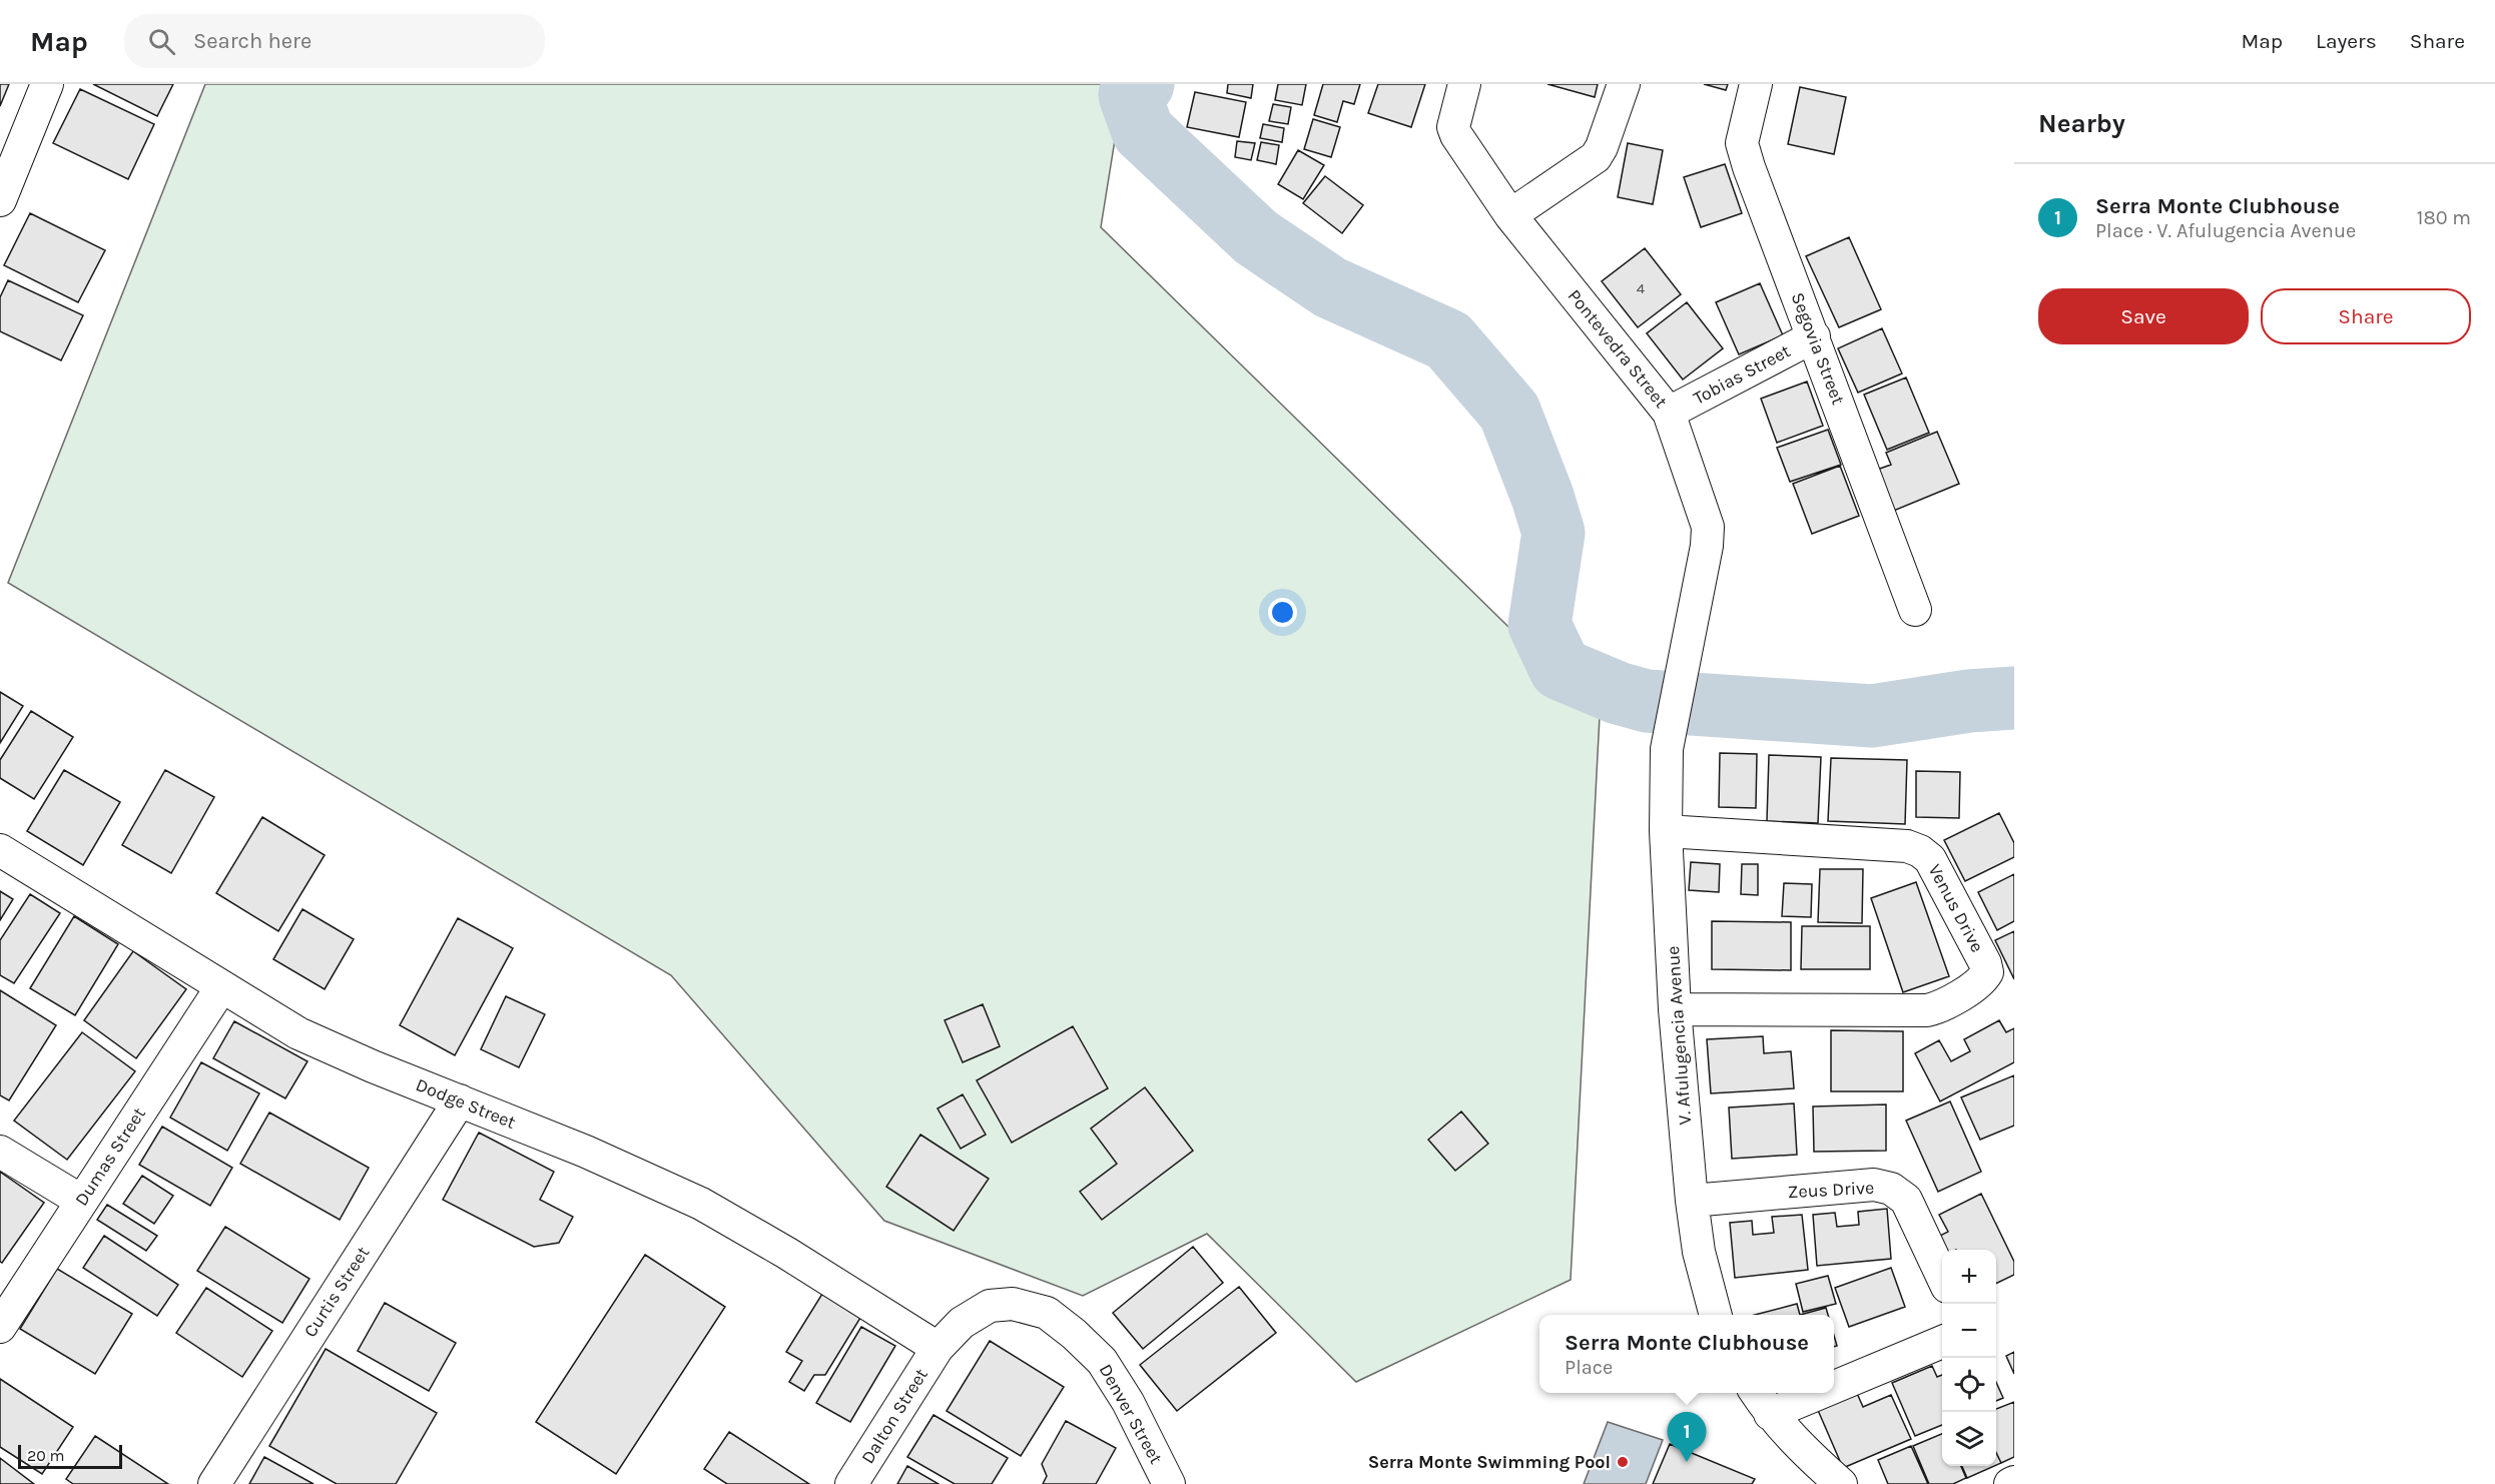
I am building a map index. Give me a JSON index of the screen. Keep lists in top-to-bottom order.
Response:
{
  "streets": {
    "street": [
      "Pontevedra Street",
      "Segovia Street",
      "Tobias Street",
      "Venus Drive",
      "V. Afulugencia Avenue",
      "Dodge Street",
      "Dumas Street",
      "Zeus Drive",
      "Curtis Street",
      "Denver Street",
      "Dalton Street"
    ]
  },
  "crossings": [
    ["Pontevedra Street", "Tobias Street"],
    ["Pontevedra Street", "V. Afulugencia Avenue"],
    ["Segovia Street", "Tobias Street"],
    ["Venus Drive", "V. Afulugencia Avenue"],
    ["V. Afulugencia Avenue", "Zeus Drive"],
    ["Dodge Street", "Dumas Street"],
    ["Dodge Street", "Curtis Street"],
    ["Dodge Street", "Denver Street"],
    ["Dodge Street", "Dalton Street"],
    ["Denver Street", "Dalton Street"]
  ],
  "places": ["Serra Monte Swimming Pool"],
  "house_numbers": ["4"],
  "scale_bar": "20 m",
  "page": {
    "header": "Map",
    "search": "Search here",
    "nav": ["Map", "Layers", "Share"],
    "heading": "Nearby",
    "list": [
      {
        "mark": "1",
        "name": "Serra Monte Clubhouse",
        "note": "Place · V. Afulugencia Avenue",
        "value": "180 m"
      }
    ],
    "buttons": ["Save", "Share"],
    "map_buttons": ["+", "−"],
    "popup": ["Serra Monte Clubhouse", "Place"],
    "pins": "1",
    "scale": "20 m"
  }
}
